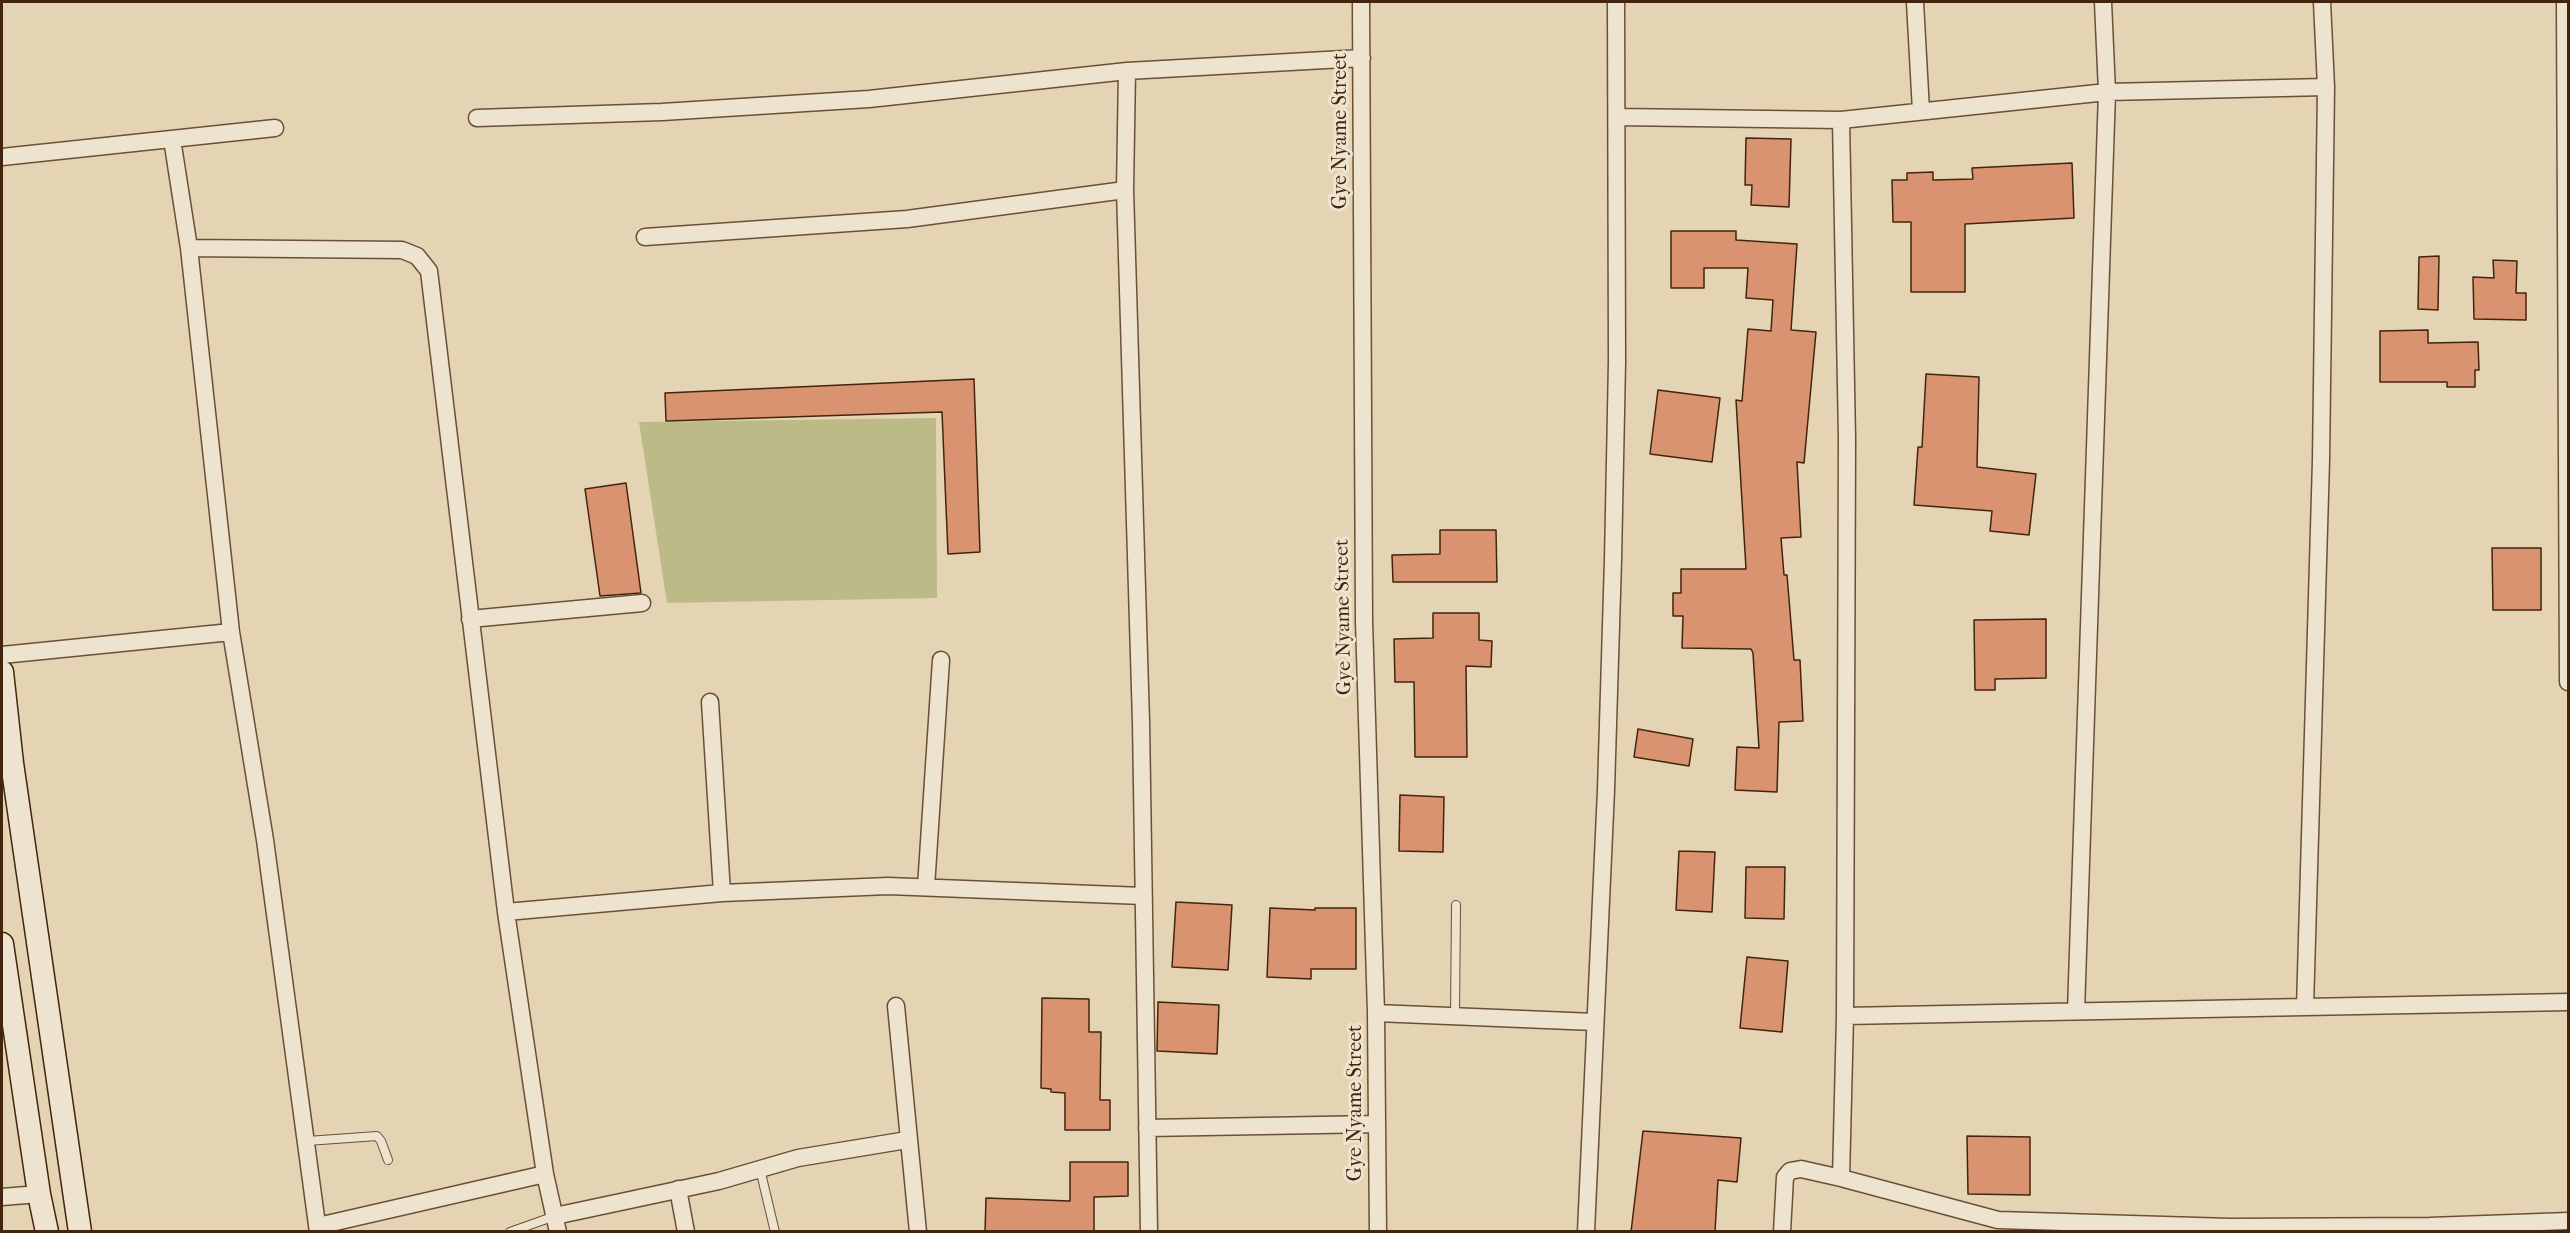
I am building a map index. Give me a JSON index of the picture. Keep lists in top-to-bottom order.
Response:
{
  "streets": {
    "street": ["Gye Nyame Street"]
  }
}
